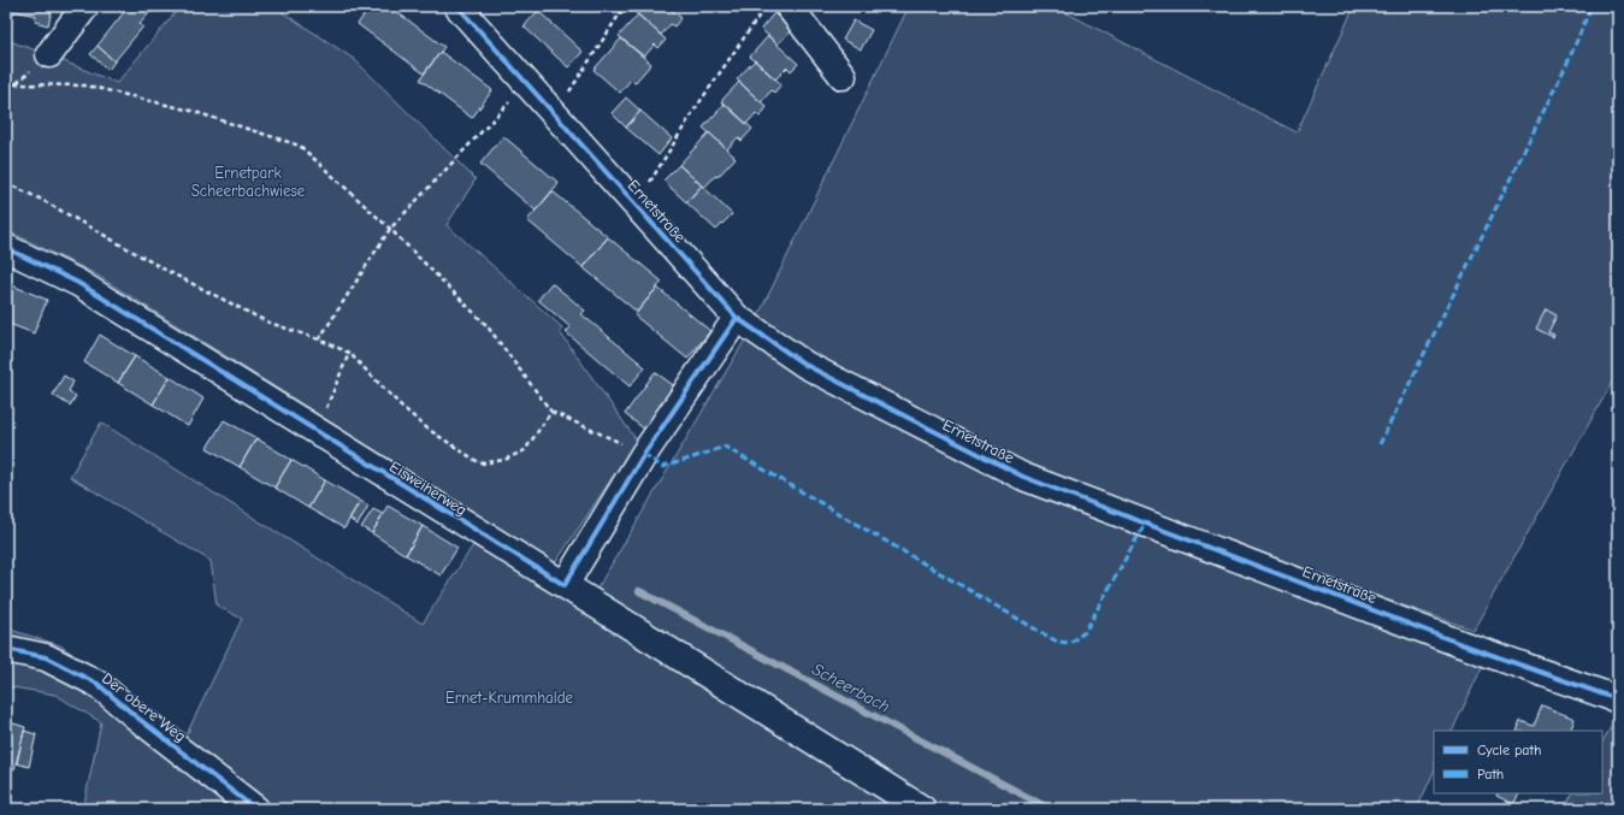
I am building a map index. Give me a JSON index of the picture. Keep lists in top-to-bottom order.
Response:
{
  "streets": {
    "street": ["Ernetstraße", "Eisweiherweg", "Der obere Weg"]
  },
  "water": ["Scheerbach"],
  "parks": ["Ernetpark Scheerbachwiese", "Ernet-Krummhalde"],
  "legend": ["Cycle path", "Path"]
}
